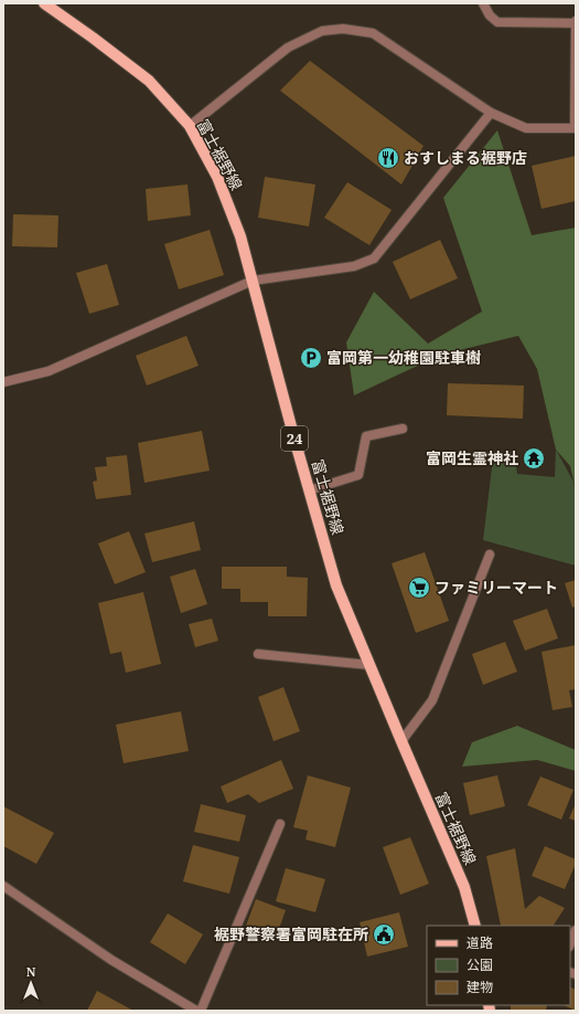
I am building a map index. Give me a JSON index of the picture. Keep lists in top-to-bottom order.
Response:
{
  "streets": {
    "main road": ["富士裾野線", "24"]
  },
  "places": {
    "restaurant": ["おすしまる裾野店"],
    "parking": ["富岡第一幼稚園駐車樹"],
    "temple": ["富岡生霊神社"],
    "supermarket": ["ファミリーマート"],
    "public building": ["裾野警察署富岡駐在所"]
  },
  "legend": ["道路", "公園", "建物"],
  "north": "top"
}
